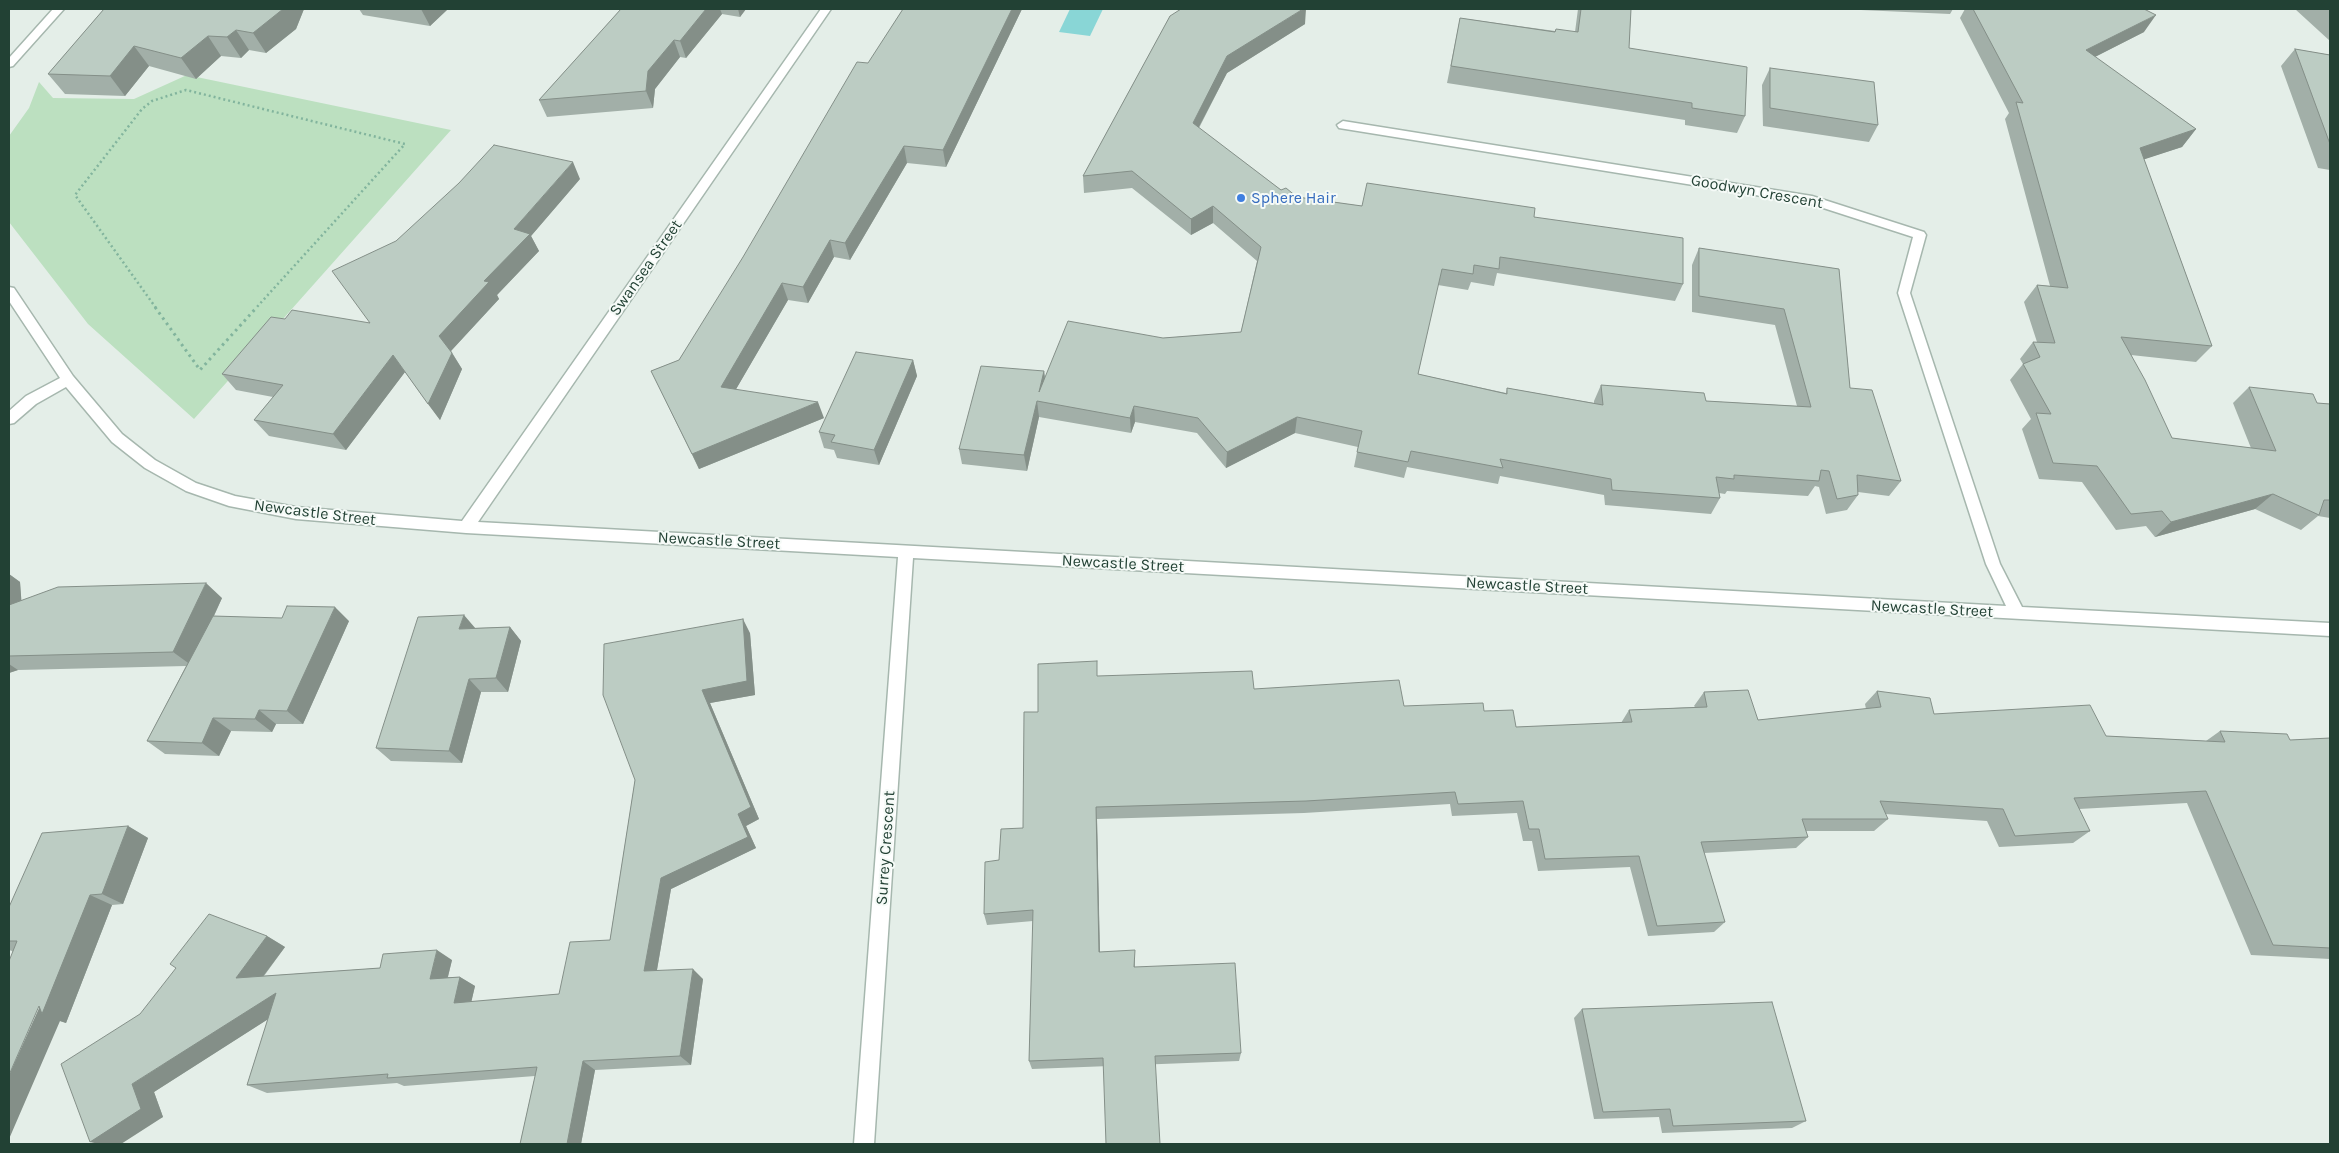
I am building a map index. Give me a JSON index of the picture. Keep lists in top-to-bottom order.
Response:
{
  "streets": {
    "street": [
      "Goodwyn Crescent",
      "Swansea Street",
      "Newcastle Street",
      "Surrey Crescent"
    ]
  },
  "crossings": [
    ["Goodwyn Crescent", "Newcastle Street"],
    ["Swansea Street", "Newcastle Street"],
    ["Newcastle Street", "Surrey Crescent"]
  ],
  "places": ["Sphere Hair"]
}
